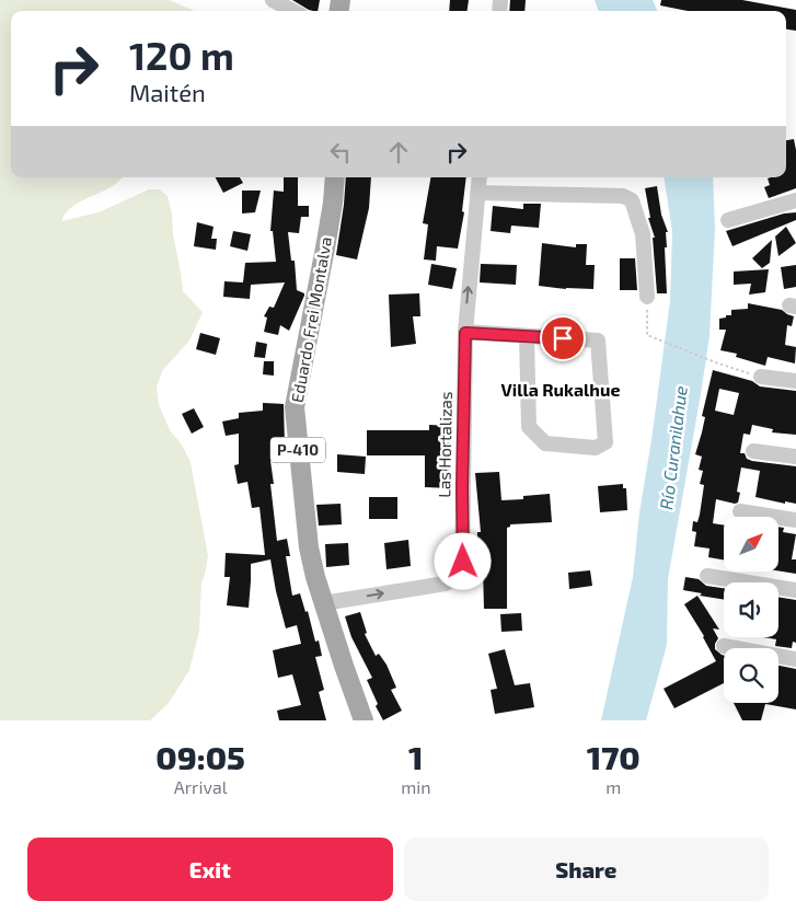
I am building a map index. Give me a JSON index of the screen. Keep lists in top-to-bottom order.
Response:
{
  "streets": {
    "main road": ["Eduardo Frei Montalva", "P-410"],
    "street": ["Las Hortalizas"]
  },
  "crossings": [
    ["Eduardo Frei Montalva", "Las Hortalizas"]
  ],
  "one_way": ["Las Hortalizas"],
  "districts": ["Villa Rukalhue"],
  "water": ["Río Curanilahue"],
  "north": "top right",
  "page": {
    "turn": ["120 m", "Maitén"],
    "eta": [
      "09:05",
      "Arrival",
      "1",
      "min",
      "170",
      "m"
    ],
    "buttons": ["Exit", "Share"]
  }
}
